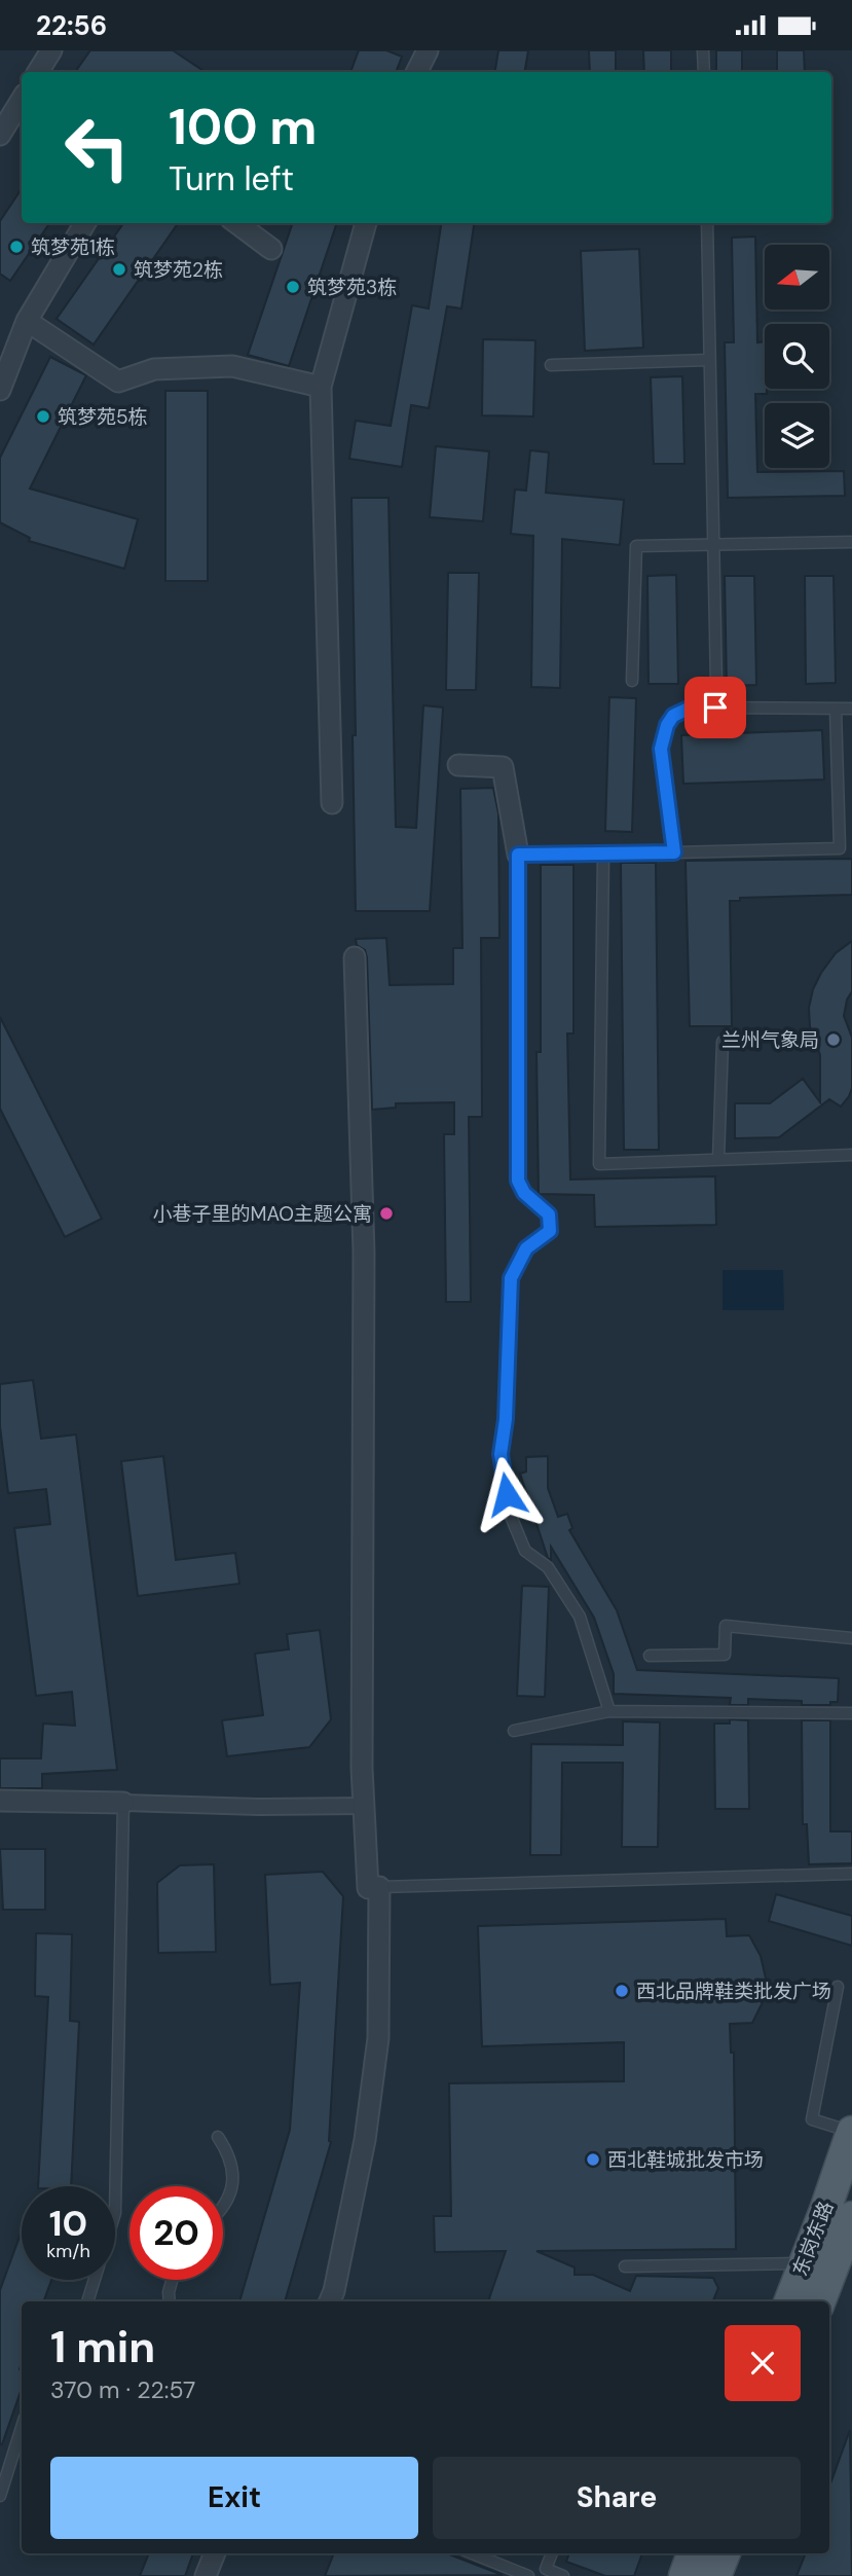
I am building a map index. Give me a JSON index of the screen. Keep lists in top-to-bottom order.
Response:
{
  "streets": {
    "main road": ["东岗东路"]
  },
  "places": [
    "筑梦苑1栋",
    "筑梦苑2栋",
    "筑梦苑3栋",
    "筑梦苑5栋",
    "兰州气象局",
    "小巷子里的MAO主题公寓",
    "西北品牌鞋类批发广场",
    "西北鞋城批发市场"
  ],
  "north": "left",
  "page": {
    "status": "22:56",
    "turn": ["100 m", "Turn left"],
    "speed": "10 km/h",
    "limit": "20",
    "heading": ["1 min", "370 m · 22:57"],
    "buttons": ["Exit", "Share"]
  }
}
